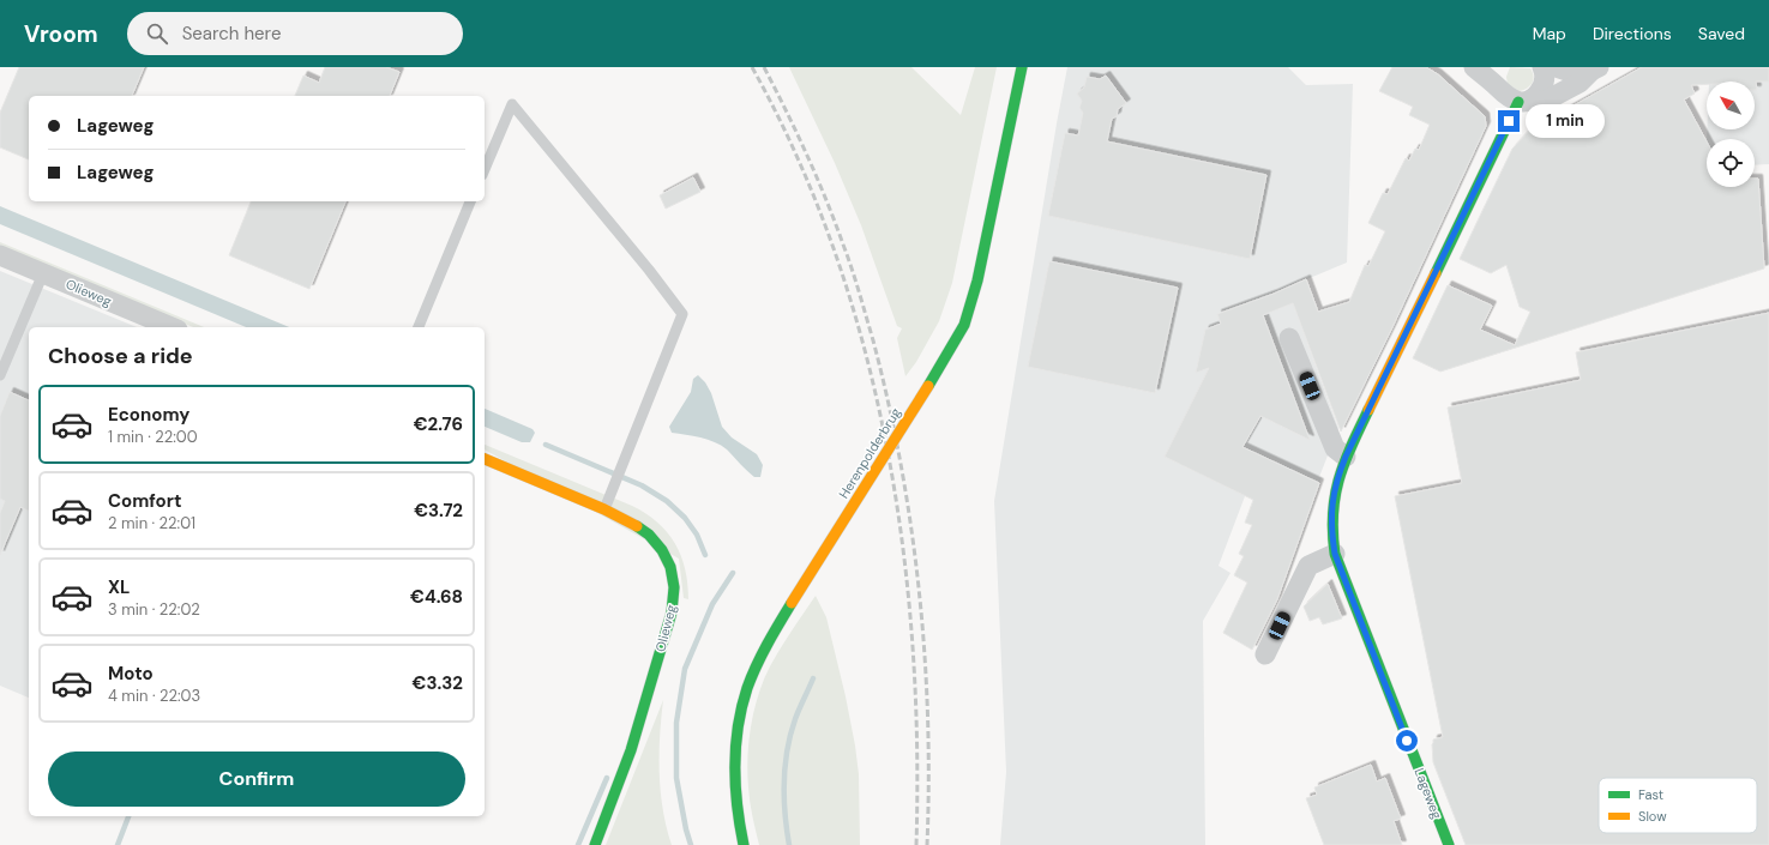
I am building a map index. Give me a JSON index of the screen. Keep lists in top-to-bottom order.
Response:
{
  "streets": {
    "street": ["Olieweg", "Herenpolderbrug", "Lageweg"]
  },
  "legend": ["Fast", "Slow"],
  "north": "top left",
  "page": {
    "header": "Vroom",
    "search": "Search here",
    "nav": ["Map", "Directions", "Saved"],
    "banner": ["Lageweg", "Lageweg"],
    "bubble": "1 min",
    "heading": "Choose a ride",
    "list": [
      {
        "name": "Economy",
        "note": "1 min · 22:00",
        "value": "€2.76"
      },
      {
        "name": "Comfort",
        "note": "2 min · 22:01",
        "value": "€3.72"
      },
      {
        "name": "XL",
        "note": "3 min · 22:02",
        "value": "€4.68"
      },
      {
        "name": "Moto",
        "note": "4 min · 22:03",
        "value": "€3.32"
      }
    ],
    "buttons": "Confirm"
  }
}
